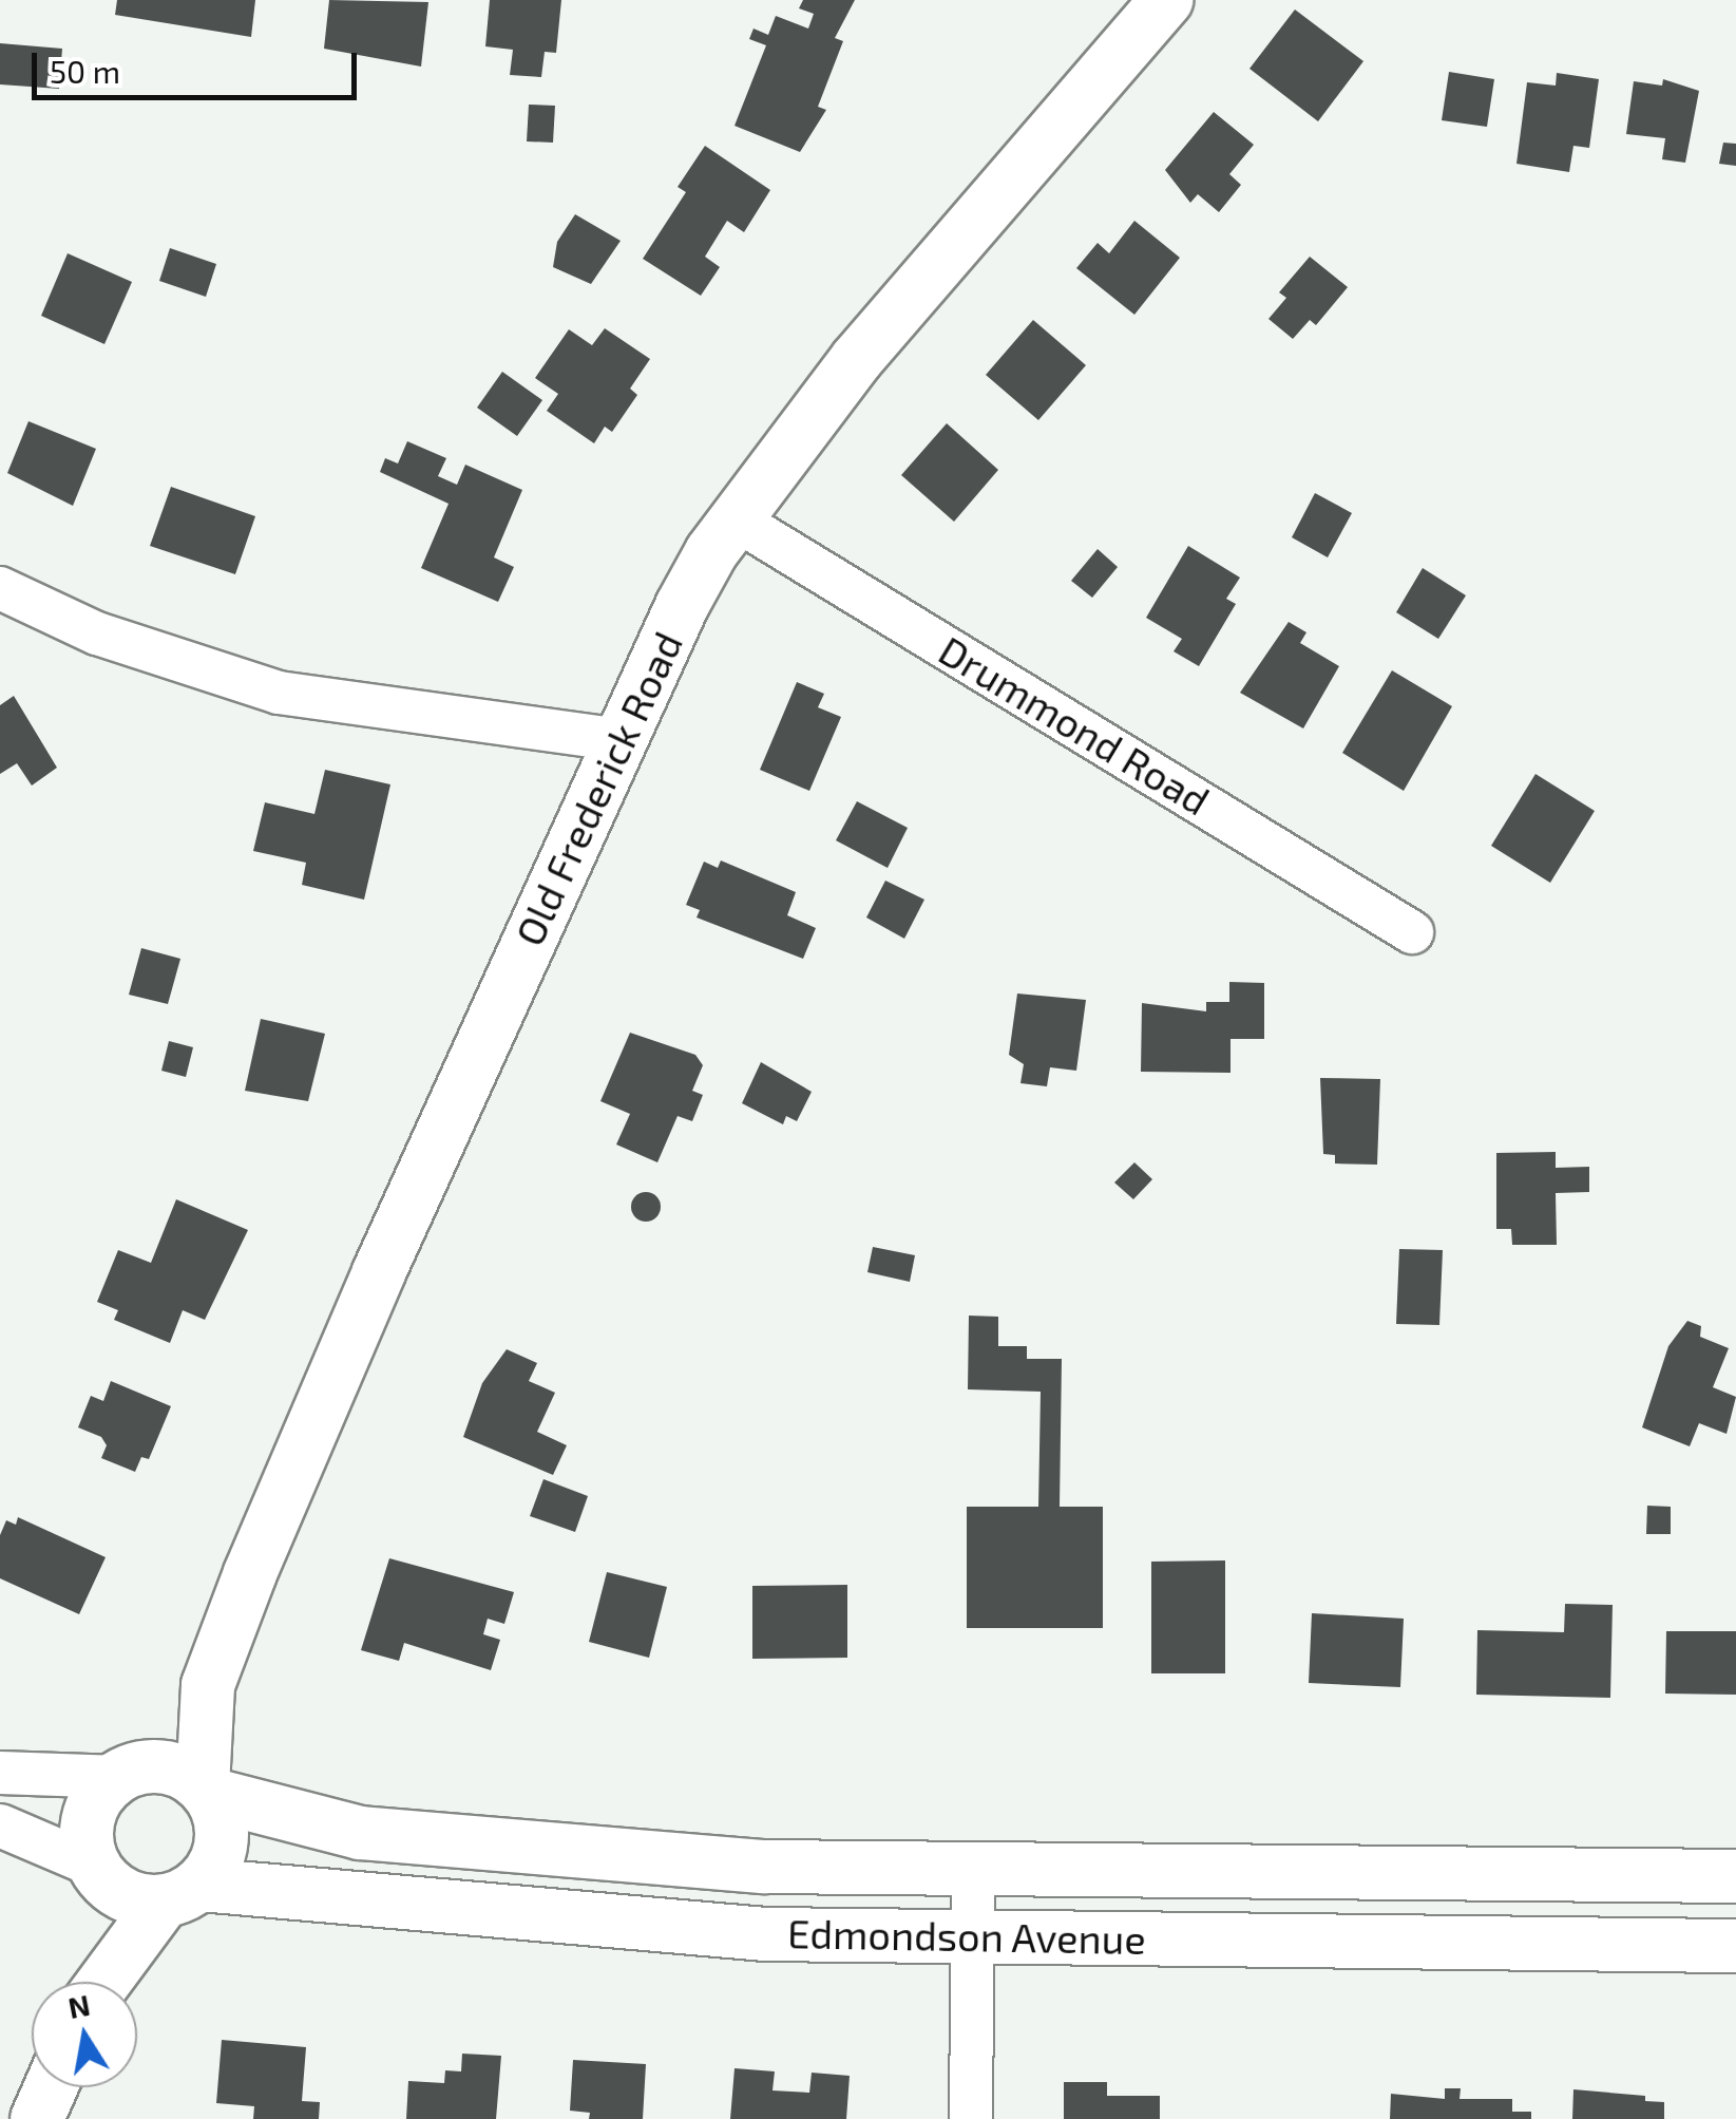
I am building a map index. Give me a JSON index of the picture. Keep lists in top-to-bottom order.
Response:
{
  "streets": {
    "street": ["Drummond Road", "Old Frederick Road", "Edmondson Avenue"]
  },
  "crossings": [
    ["Drummond Road", "Old Frederick Road"],
    ["Old Frederick Road", "Edmondson Avenue"]
  ],
  "scale_bar": "50 m",
  "north": "top"
}
